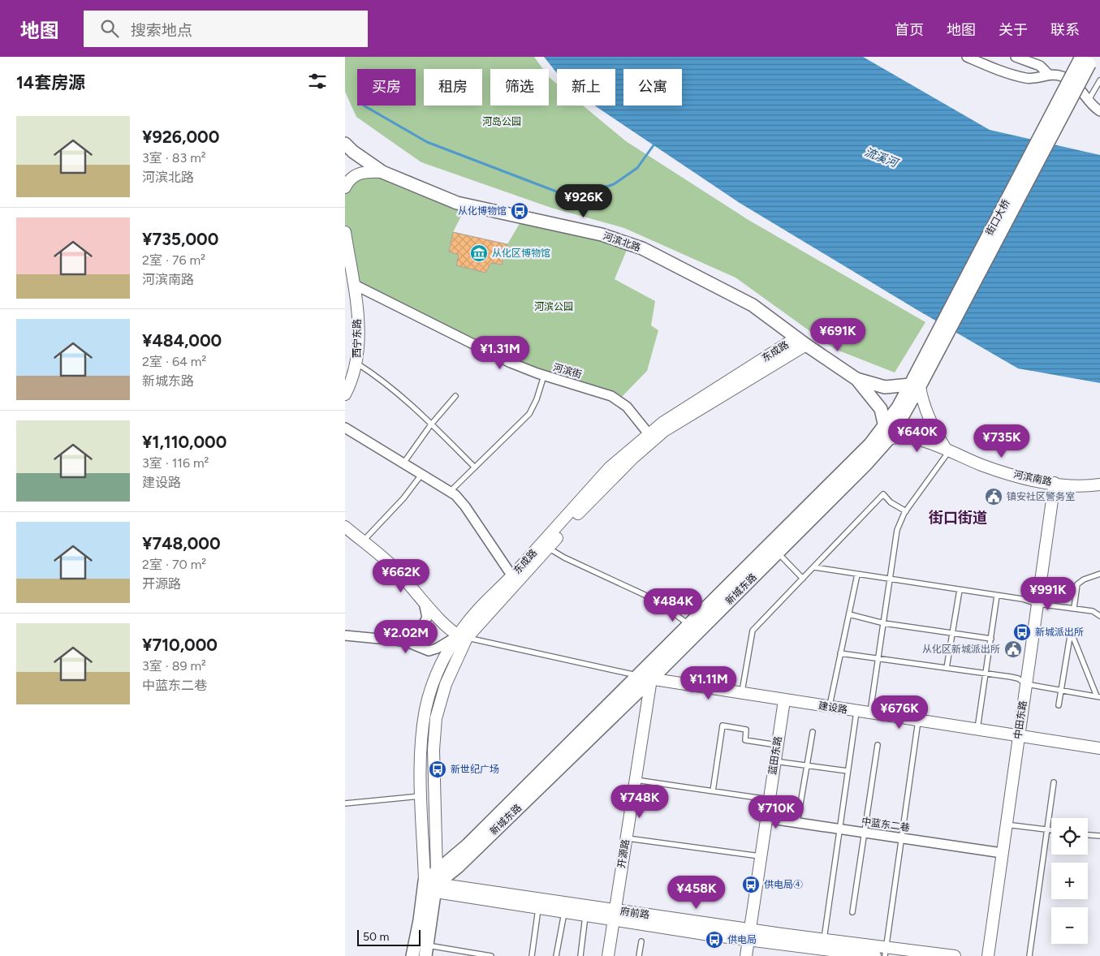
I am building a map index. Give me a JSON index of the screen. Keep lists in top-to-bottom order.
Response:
{
  "streets": {
    "main road": ["街口大桥", "河滨北路", "新城东路"],
    "street": [
      "西宁东路",
      "东成路",
      "河滨街",
      "河滨南路",
      "建设路",
      "中田东路",
      "蓝田东路",
      "中蓝东二巷",
      "开源路",
      "府前路"
    ]
  },
  "crossings": [
    ["街口大桥", "河滨北路"],
    ["街口大桥", "新城东路"],
    ["河滨北路", "东成路"],
    ["河滨北路", "新城东路"],
    ["西宁东路", "河滨街"],
    ["东成路", "河滨街"],
    ["东成路", "新城东路"],
    ["东成路", "府前路"],
    ["河滨南路", "新城东路"],
    ["河滨南路", "中田东路"],
    ["新城东路", "建设路"],
    ["新城东路", "开源路"],
    ["新城东路", "府前路"],
    ["建设路", "中田东路"],
    ["建设路", "蓝田东路"],
    ["建设路", "开源路"],
    ["中田东路", "中蓝东二巷"],
    ["蓝田东路", "中蓝东二巷"],
    ["蓝田东路", "府前路"],
    ["开源路", "府前路"]
  ],
  "districts": ["街口街道"],
  "water": ["流溪河"],
  "parks": ["河岛公园", "河滨公园"],
  "places": {
    "bus stop": [
      "从化博物馆",
      "新城派出所",
      "新世纪广场",
      "供电局④",
      "供电局"
    ],
    "museum": ["从化区博物馆"],
    "public building": ["镇安社区警务室", "从化区新城派出所"]
  },
  "scale_bar": "50 m",
  "page": {
    "header": "地图",
    "search": "搜索地点",
    "nav": [
      "首页",
      "地图",
      "关于",
      "联系"
    ],
    "heading": "14套房源",
    "chip": [
      "买房",
      "租房",
      "筛选",
      "新上",
      "公寓"
    ],
    "list": [
      {
        "name": "¥926,000",
        "note": "3室 · 83 m² · 河滨北路"
      },
      {
        "name": "¥735,000",
        "note": "2室 · 76 m² · 河滨南路"
      },
      {
        "name": "¥484,000",
        "note": "2室 · 64 m² · 新城东路"
      },
      {
        "name": "¥1,110,000",
        "note": "3室 · 116 m² · 建设路"
      },
      {
        "name": "¥748,000",
        "note": "2室 · 70 m² · 开源路"
      },
      {
        "name": "¥710,000",
        "note": "3室 · 89 m² · 中蓝东二巷"
      }
    ],
    "price": [
      "¥926K",
      "¥691K",
      "¥1.31M",
      "¥640K",
      "¥735K",
      "¥662K",
      "¥991K",
      "¥484K",
      "¥2.02M",
      "¥1.11M",
      "¥676K",
      "¥748K",
      "¥710K",
      "¥458K"
    ],
    "map_buttons": ["+", "−"],
    "scale": "50 m"
  }
}
